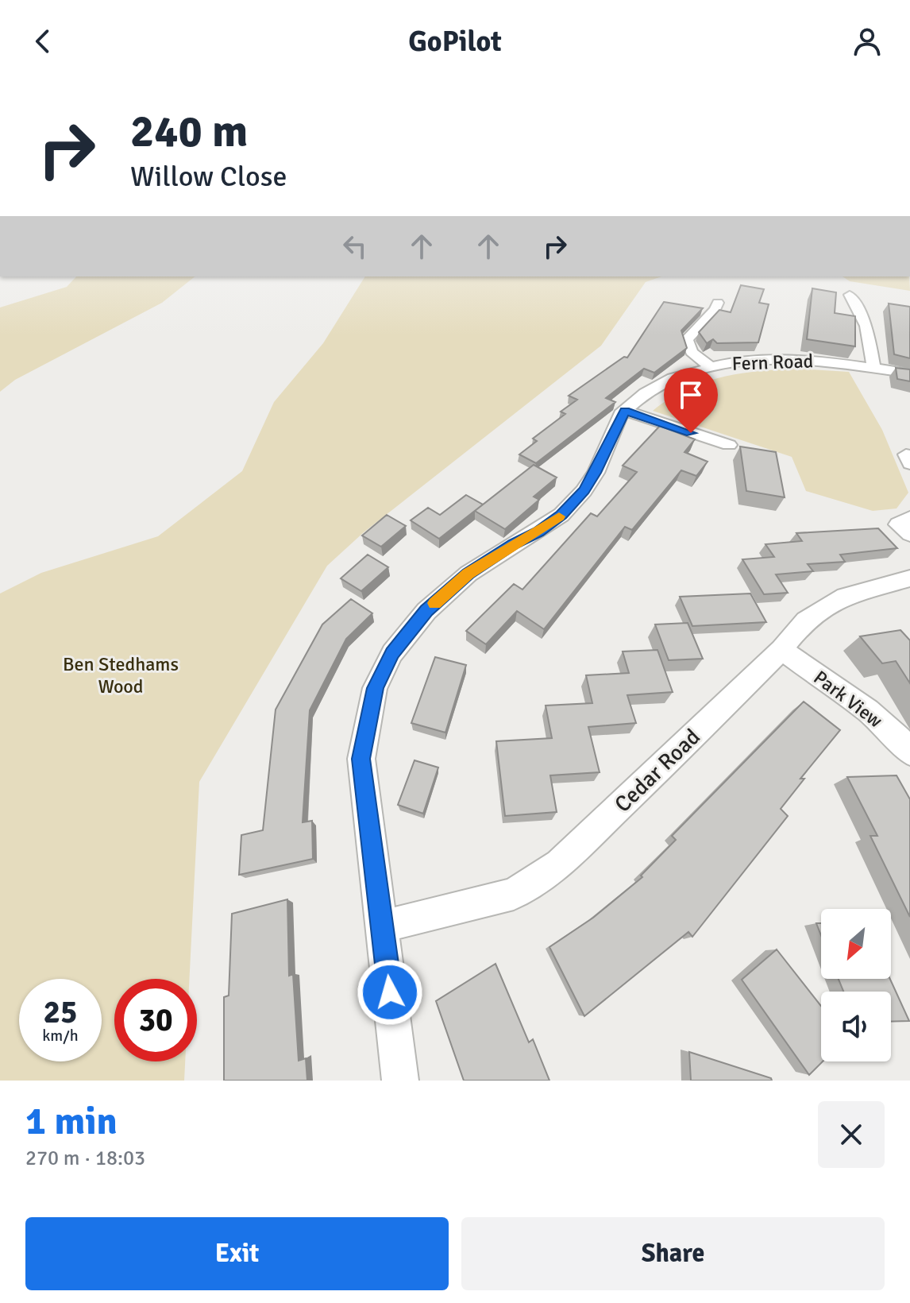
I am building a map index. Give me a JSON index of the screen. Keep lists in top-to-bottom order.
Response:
{
  "streets": {
    "street": ["Fern Road", "Park View", "Cedar Road"]
  },
  "crossings": [
    ["Fern Road", "Cedar Road"],
    ["Park View", "Cedar Road"]
  ],
  "parks": ["Ben Stedhams Wood"],
  "north": "bottom left",
  "page": {
    "header": "GoPilot",
    "turn": ["240 m", "Willow Close"],
    "speed": "25 km/h",
    "limit": "30",
    "heading": ["1 min", "270 m · 18:03"],
    "buttons": ["Exit", "Share"]
  }
}
